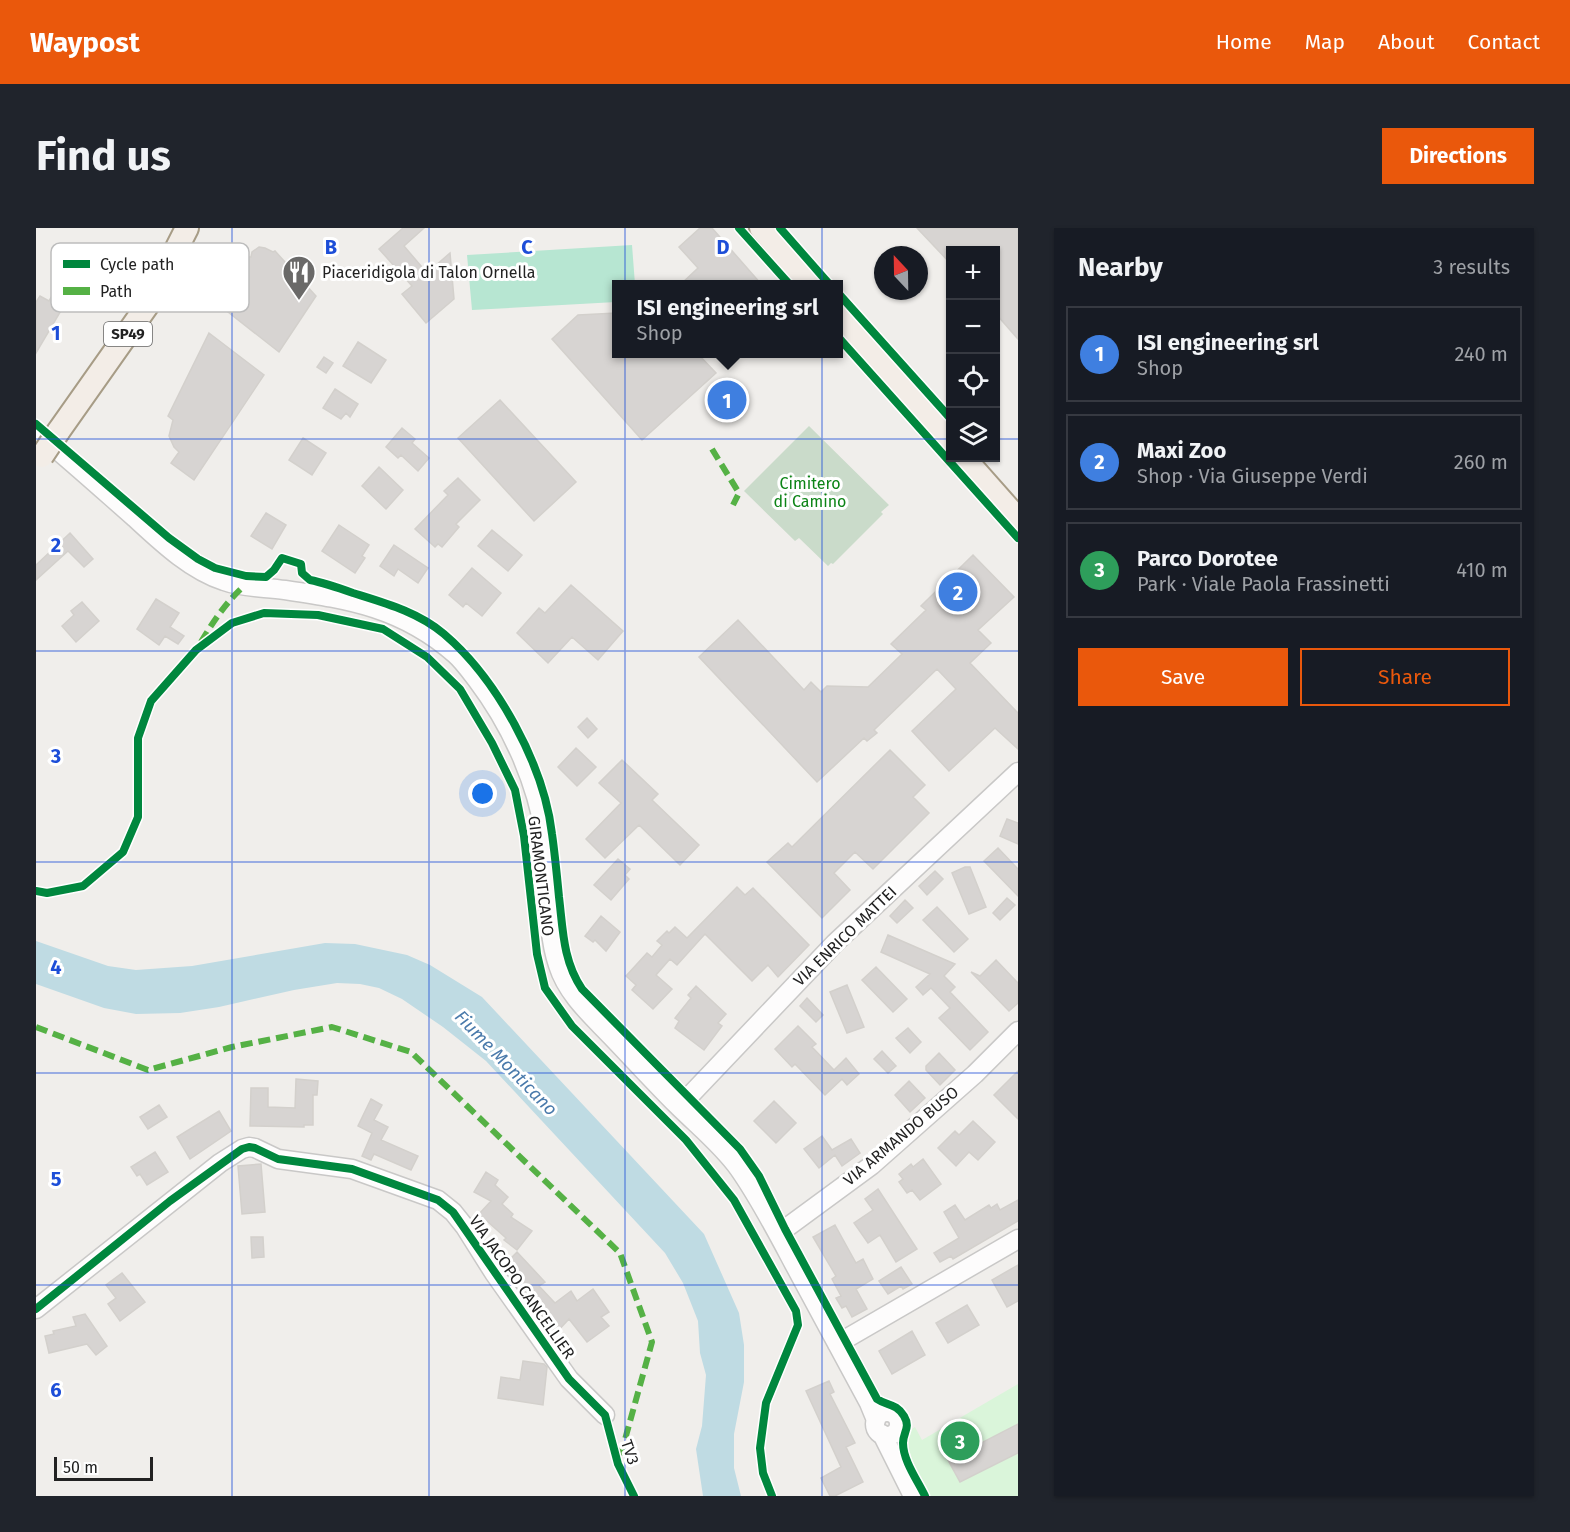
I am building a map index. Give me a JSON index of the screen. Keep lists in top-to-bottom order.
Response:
{
  "streets": {
    "main road": ["SP49"],
    "street": ["VIA ENRICO MATTEI", "VIA ARMANDO BUSO", "VIA JACOPO CANCELLIER"],
    "cycle path": ["GIRAMONTICANO", "TV3"]
  },
  "water": ["Fiume Monticano"],
  "parks": ["Cimitero di Camino"],
  "places": {
    "restaurant": ["Piaceridigola di Talon Ornella"]
  },
  "legend": ["Cycle path", "Path"],
  "scale_bar": "50 m",
  "north": "top",
  "page": {
    "header": "Waypost",
    "nav": [
      "Home",
      "Map",
      "About",
      "Contact"
    ],
    "buttons": [
      "Directions",
      ["Save", "Share"]
    ],
    "title": "Find us",
    "heading": ["Nearby", "3 results"],
    "map_buttons": ["+", "−"],
    "popup": ["ISI engineering srl", "Shop"],
    "list": [
      {
        "mark": "1",
        "name": "ISI engineering srl",
        "note": "Shop",
        "value": "240 m"
      },
      {
        "mark": "2",
        "name": "Maxi Zoo",
        "note": "Shop · Via Giuseppe Verdi",
        "value": "260 m"
      },
      {
        "mark": "3",
        "name": "Parco Dorotee",
        "note": "Park · Viale Paola Frassinetti",
        "value": "410 m"
      }
    ],
    "pins": ["1", "2", "3"],
    "scale": "50 m"
  },
  "grid": {
    "columns": ["B", "C", "D"],
    "rows": [
      "1",
      "2",
      "3",
      "4",
      "5",
      "6"
    ]
  }
}
